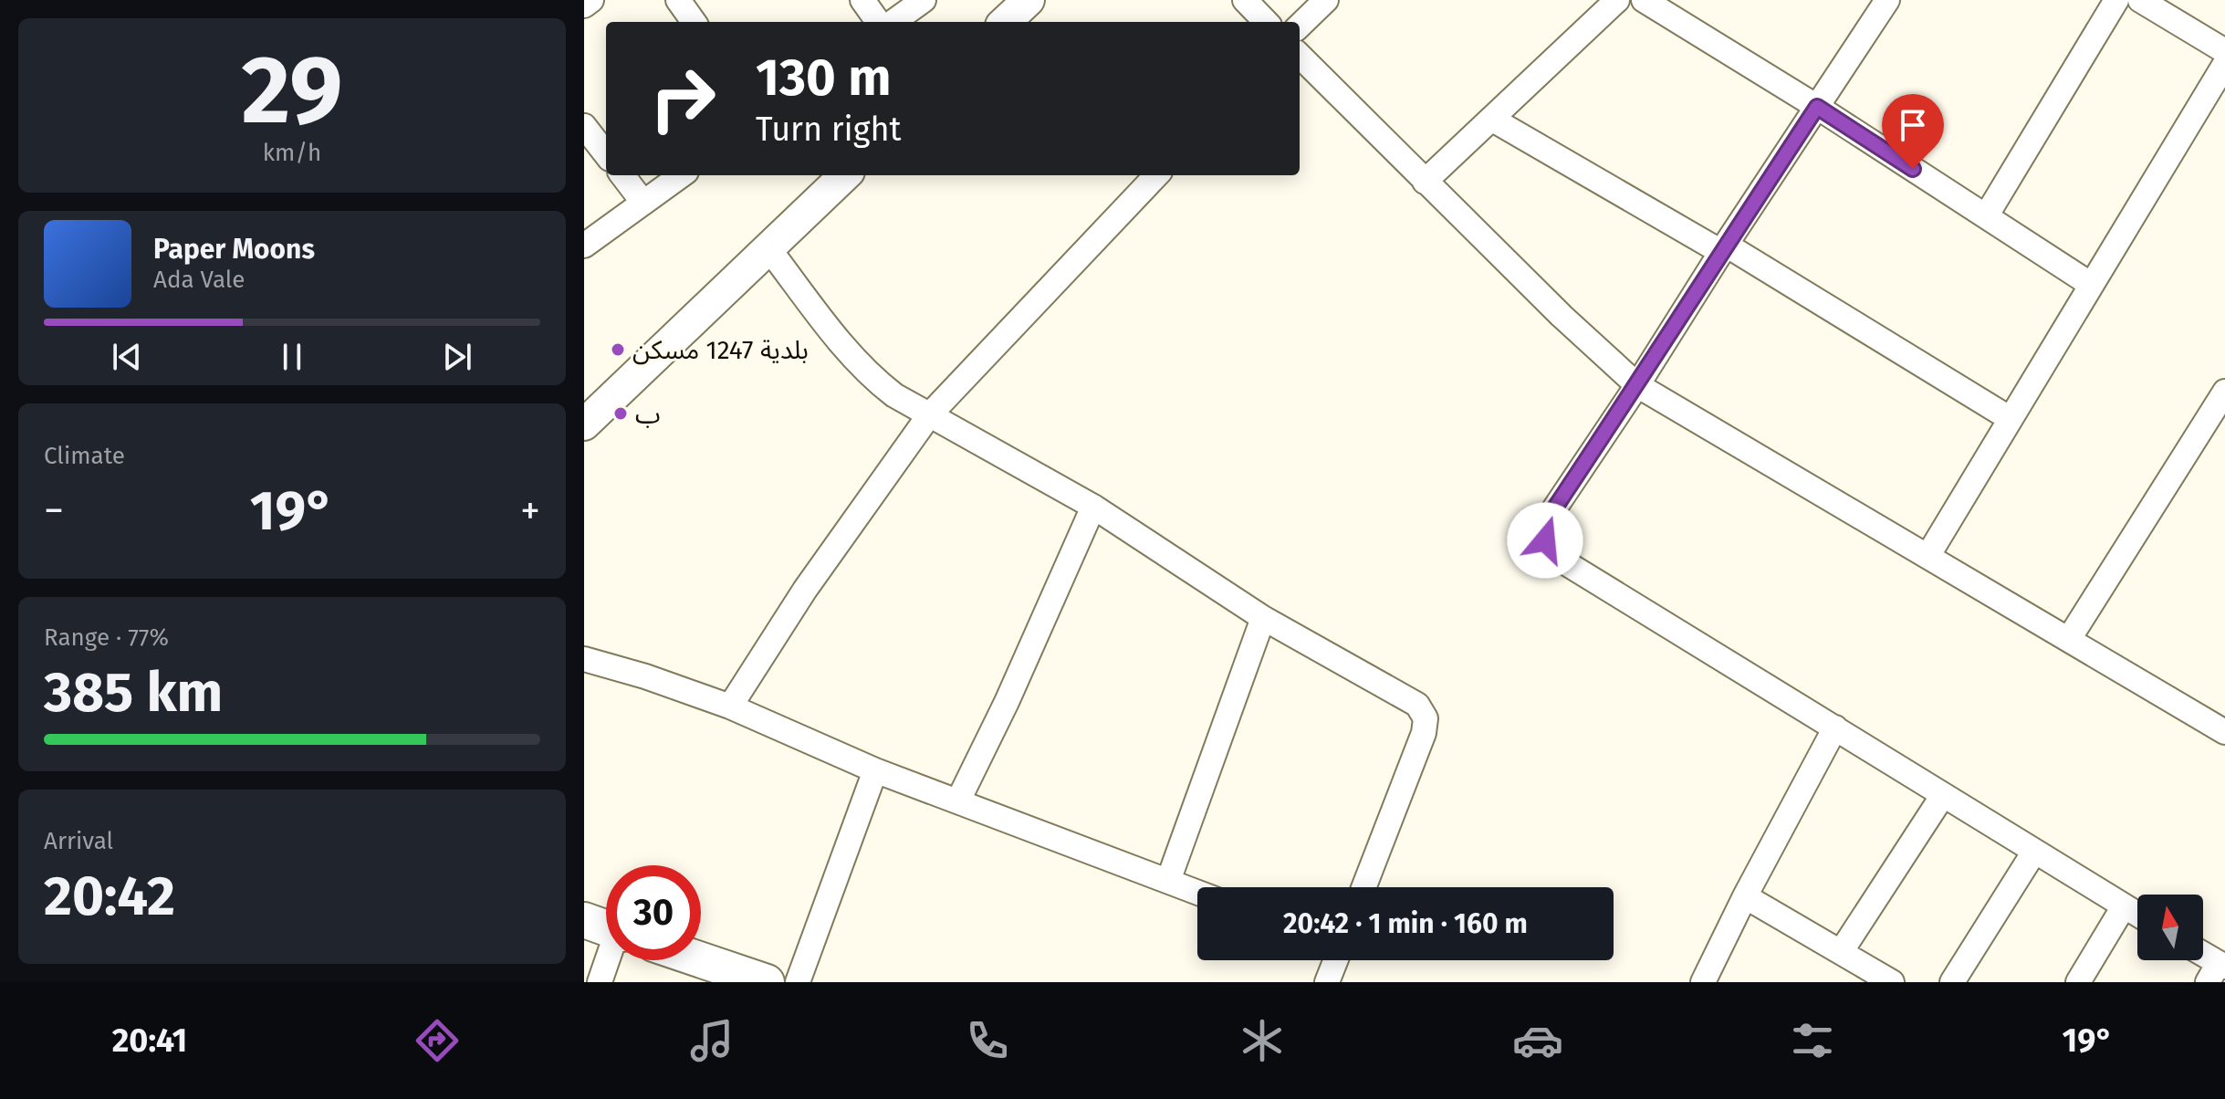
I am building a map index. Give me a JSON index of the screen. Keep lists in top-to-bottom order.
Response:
{
  "places": ["بلدية 1247 مسكن", "ب"],
  "north": "top",
  "page": {
    "tile": [
      ["29", "km/h"],
      "Climate",
      ["Range · 77%", "385 km"],
      ["Arrival", "20:42"]
    ],
    "turn": ["130 m", "Turn right"],
    "song": ["Paper Moons", "Ada Vale"],
    "heat": ["−", "19°", "+"],
    "limit": "30",
    "trip": "20:42 · 1 min · 160 m",
    "tabs": ["20:41", "19°"]
  }
}
